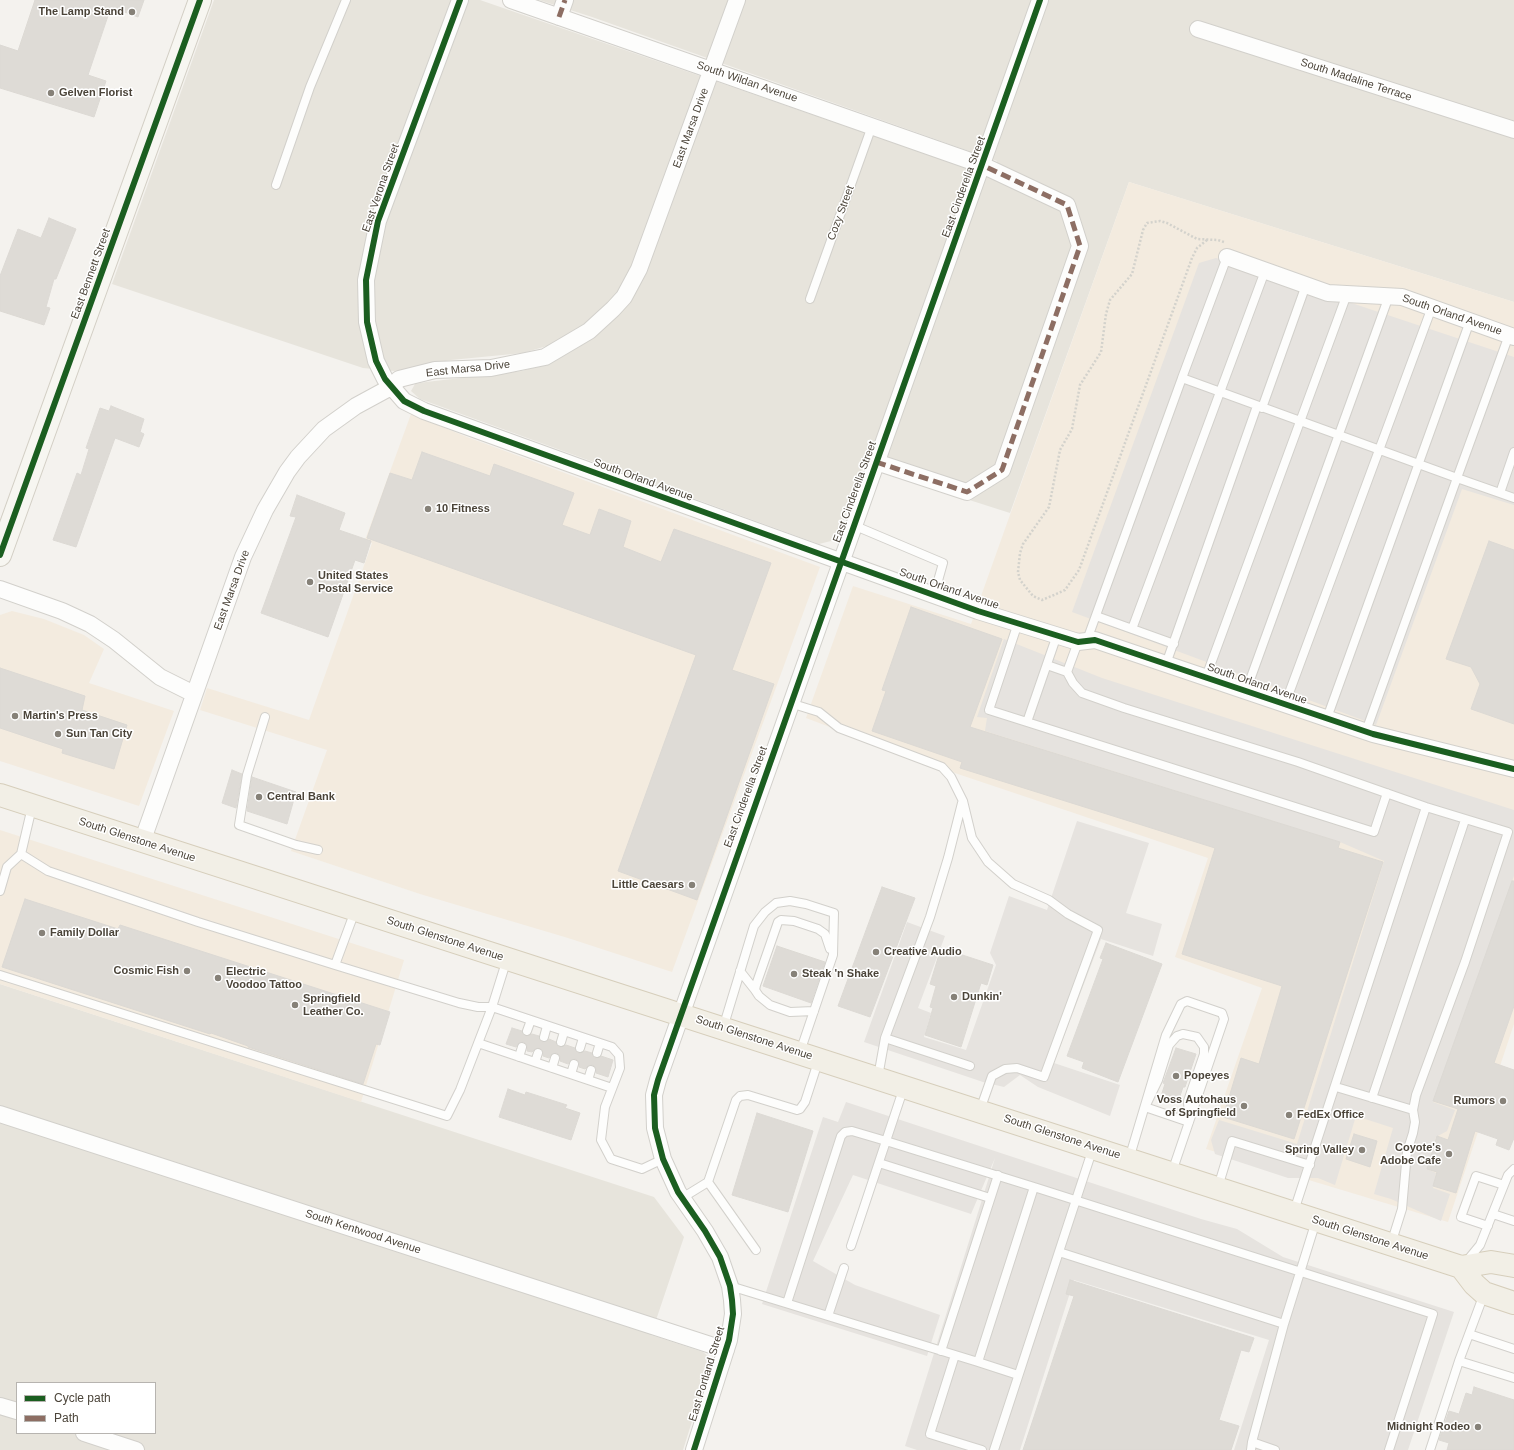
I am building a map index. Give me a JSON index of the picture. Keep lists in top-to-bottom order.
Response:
{
  "streets": {
    "main road": ["South Glenstone Avenue"],
    "street": [
      "South Madaline Terrace",
      "South Wildan Avenue",
      "East Marsa Drive",
      "East Cinderella Street",
      "East Verona Street",
      "East Bennett Street",
      "South Orland Avenue",
      "South Kentwood Avenue",
      "East Portland Street"
    ],
    "lane": ["Cozy Street"]
  },
  "crossings": [
    ["South Wildan Avenue", "East Marsa Drive"],
    ["South Wildan Avenue", "East Cinderella Street"],
    ["South Wildan Avenue", "Cozy Street"],
    ["East Marsa Drive", "East Verona Street"],
    ["East Marsa Drive", "South Orland Avenue"],
    ["East Marsa Drive", "South Glenstone Avenue"],
    ["East Cinderella Street", "South Orland Avenue"],
    ["East Cinderella Street", "South Glenstone Avenue"],
    ["East Cinderella Street", "East Portland Street"],
    ["East Verona Street", "South Orland Avenue"],
    ["South Glenstone Avenue", "East Portland Street"],
    ["South Kentwood Avenue", "East Portland Street"]
  ],
  "places": [
    "The Lamp Stand",
    "Gelven Florist",
    "10 Fitness",
    "United States Postal Service",
    "Martin's Press",
    "Sun Tan City",
    "Central Bank",
    "Little Caesars",
    "Family Dollar",
    "Creative Audio",
    "Cosmic Fish",
    "Steak 'n Shake",
    "Electric Voodoo Tattoo",
    "Dunkin'",
    "Springfield Leather Co.",
    "Popeyes",
    "Rumors",
    "Voss Autohaus of Springfield",
    "FedEx Office",
    "Spring Valley",
    "Coyote's Adobe Cafe",
    "Midnight Rodeo"
  ],
  "legend": ["Cycle path", "Path"]
}
